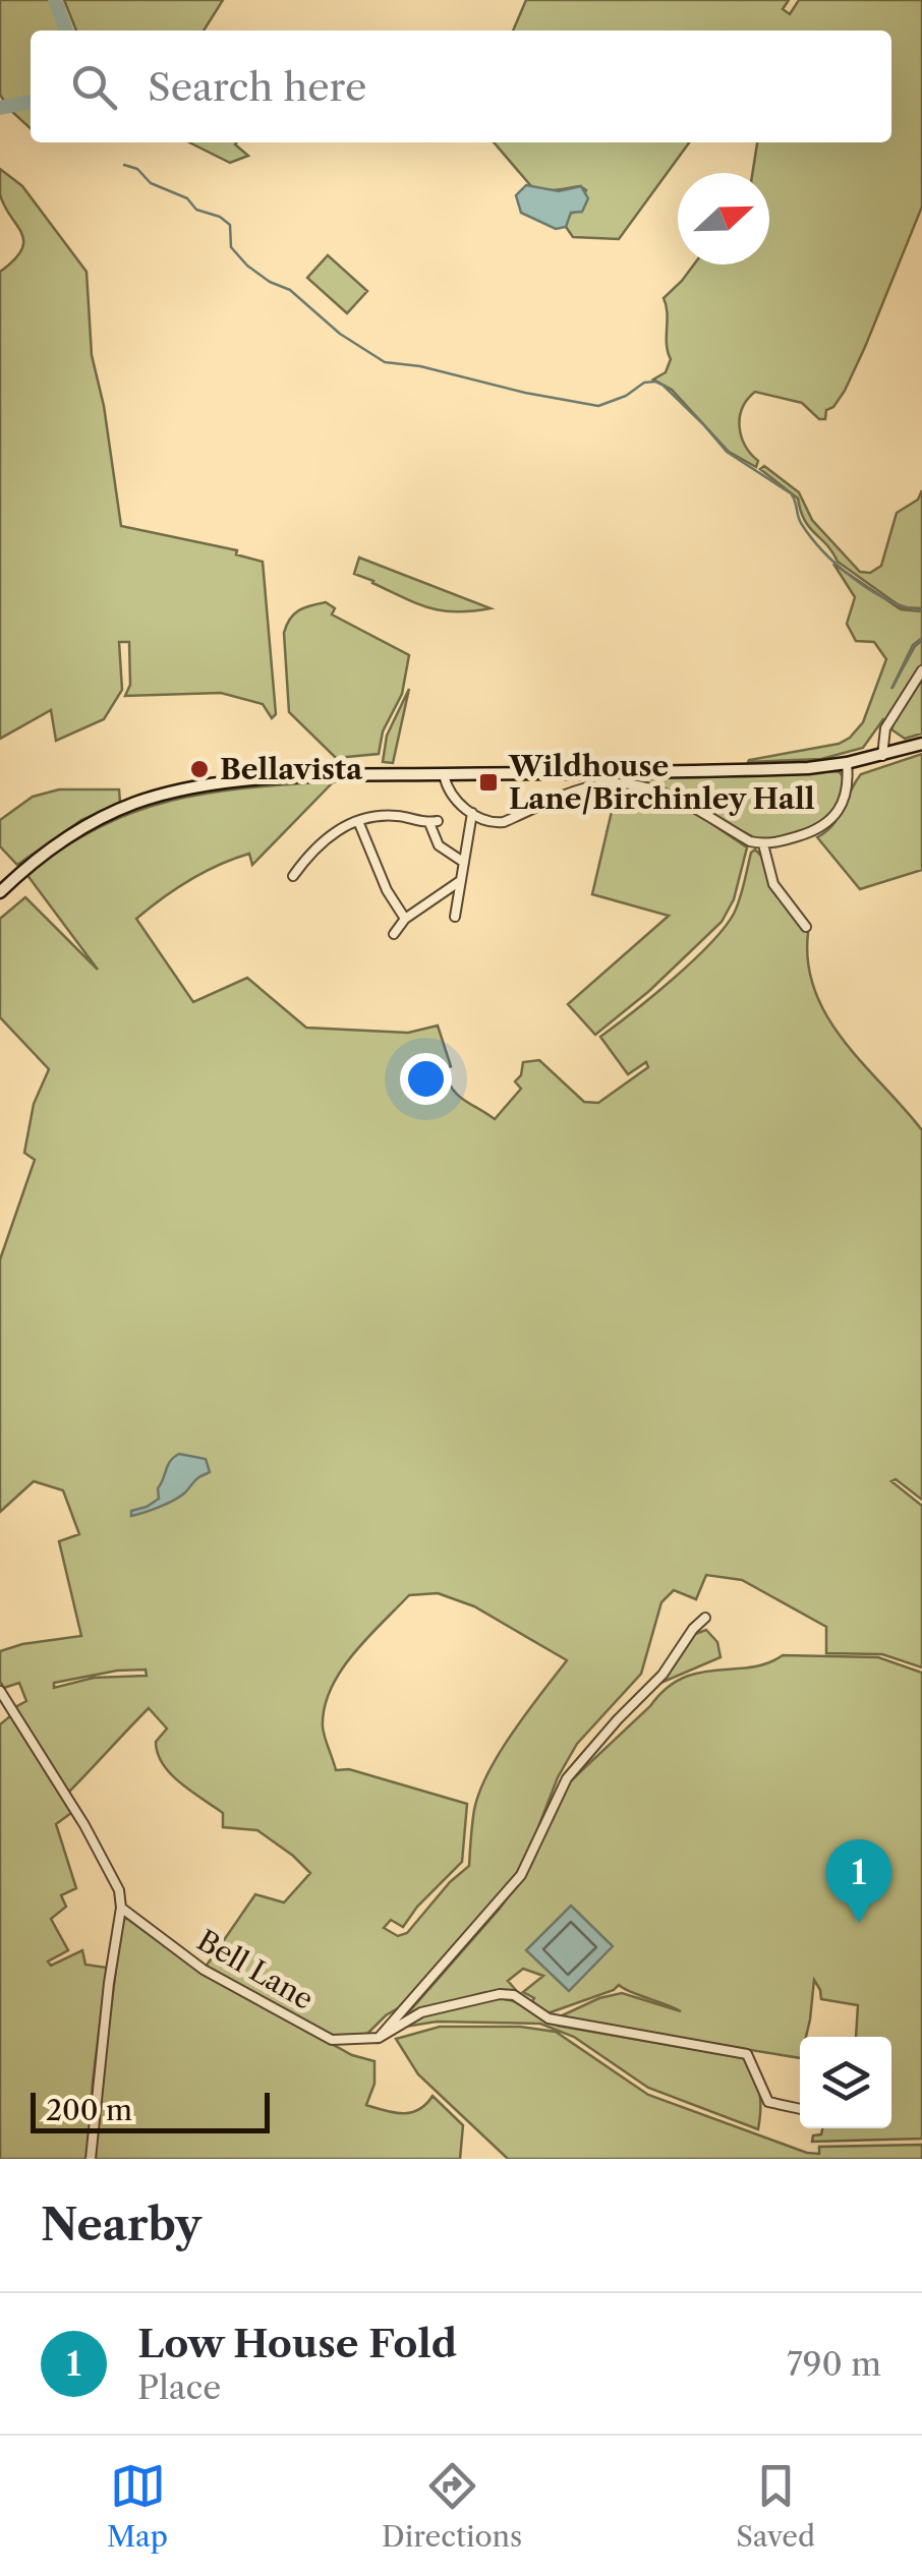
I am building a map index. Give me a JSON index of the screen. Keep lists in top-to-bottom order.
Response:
{
  "streets": {
    "street": ["Bell Lane"]
  },
  "places": {
    "other": ["Bellavista"],
    "transit": ["Wildhouse Lane/Birchinley Hall"]
  },
  "scale_bar": "200 m",
  "north": "right",
  "page": {
    "search": "Search here",
    "pins": "1",
    "scale": "200 m",
    "heading": "Nearby",
    "list": [
      {
        "mark": "1",
        "name": "Low House Fold",
        "note": "Place",
        "value": "790 m"
      }
    ],
    "nav": ["Map", "Directions", "Saved"]
  }
}
